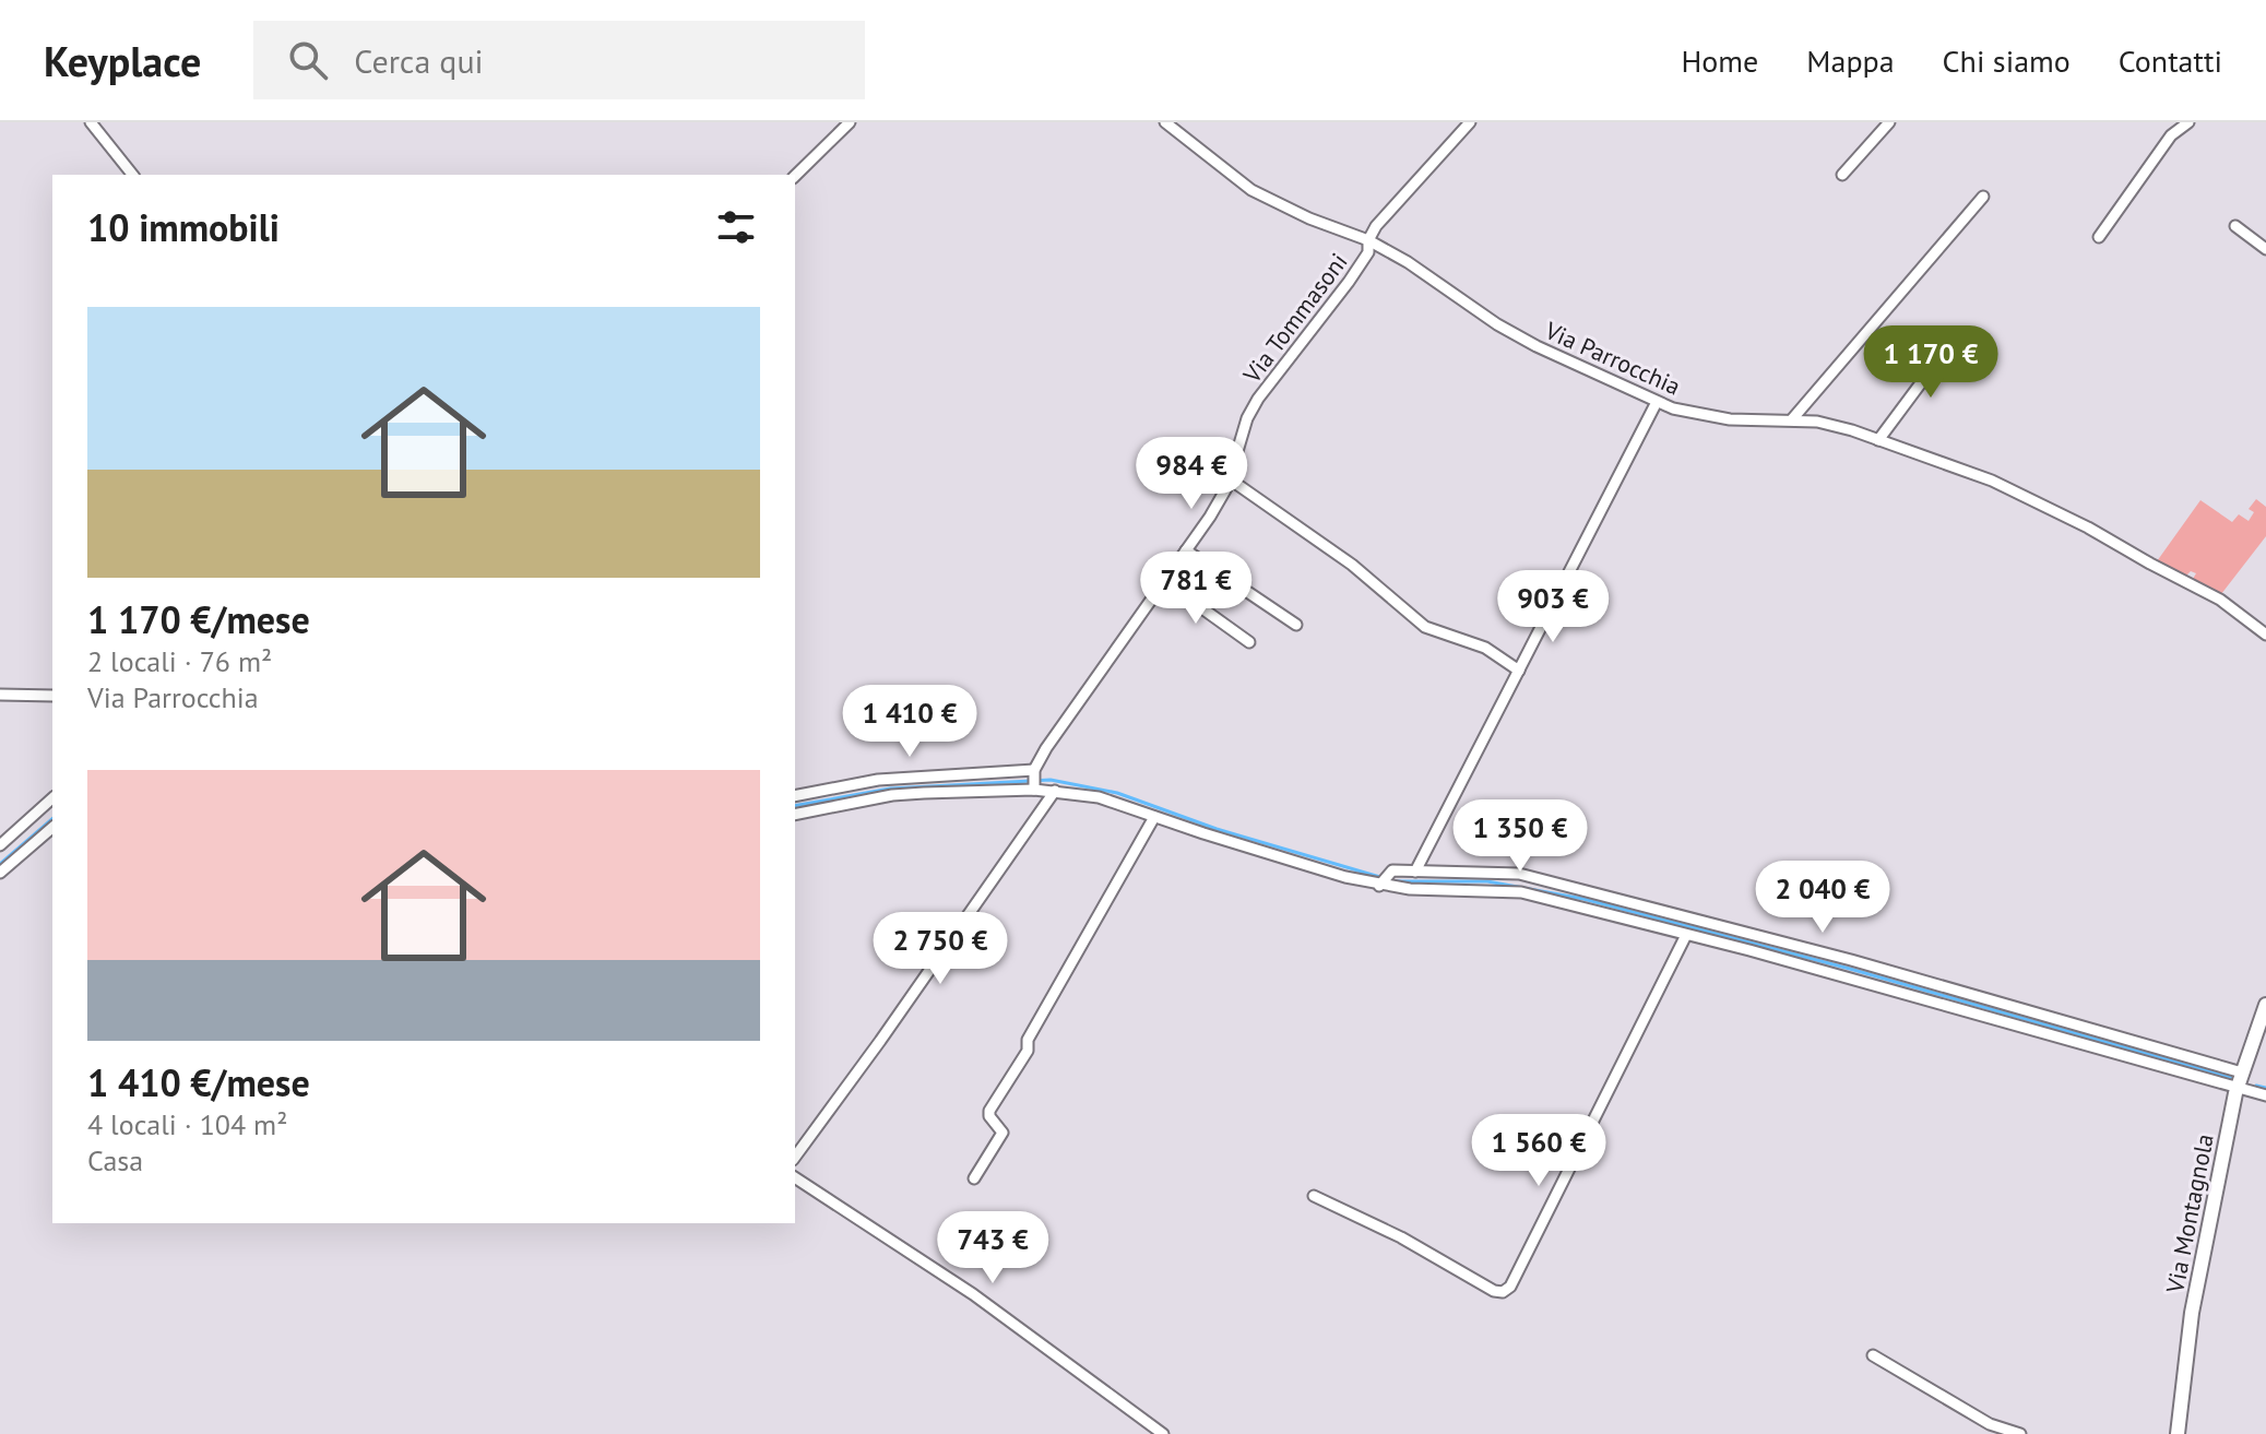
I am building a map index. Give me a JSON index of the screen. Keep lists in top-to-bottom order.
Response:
{
  "streets": {
    "street": ["Via Tommasoni", "Via Parrocchia", "Via Montagnola"]
  },
  "crossings": [
    ["Via Tommasoni", "Via Parrocchia"]
  ],
  "page": {
    "header": "Keyplace",
    "search": "Cerca qui",
    "nav": [
      "Home",
      "Mappa",
      "Chi siamo",
      "Contatti"
    ],
    "heading": "10 immobili",
    "list": [
      {
        "name": "1 170 €/mese",
        "note": "2 locali · 76 m² · Via Parrocchia"
      },
      {
        "name": "1 410 €/mese",
        "note": "4 locali · 104 m² · Casa"
      }
    ],
    "price": [
      "1 170 €",
      "984 €",
      "781 €",
      "903 €",
      "1 410 €",
      "1 350 €",
      "2 040 €",
      "2 750 €",
      "1 560 €",
      "743 €"
    ]
  }
}
